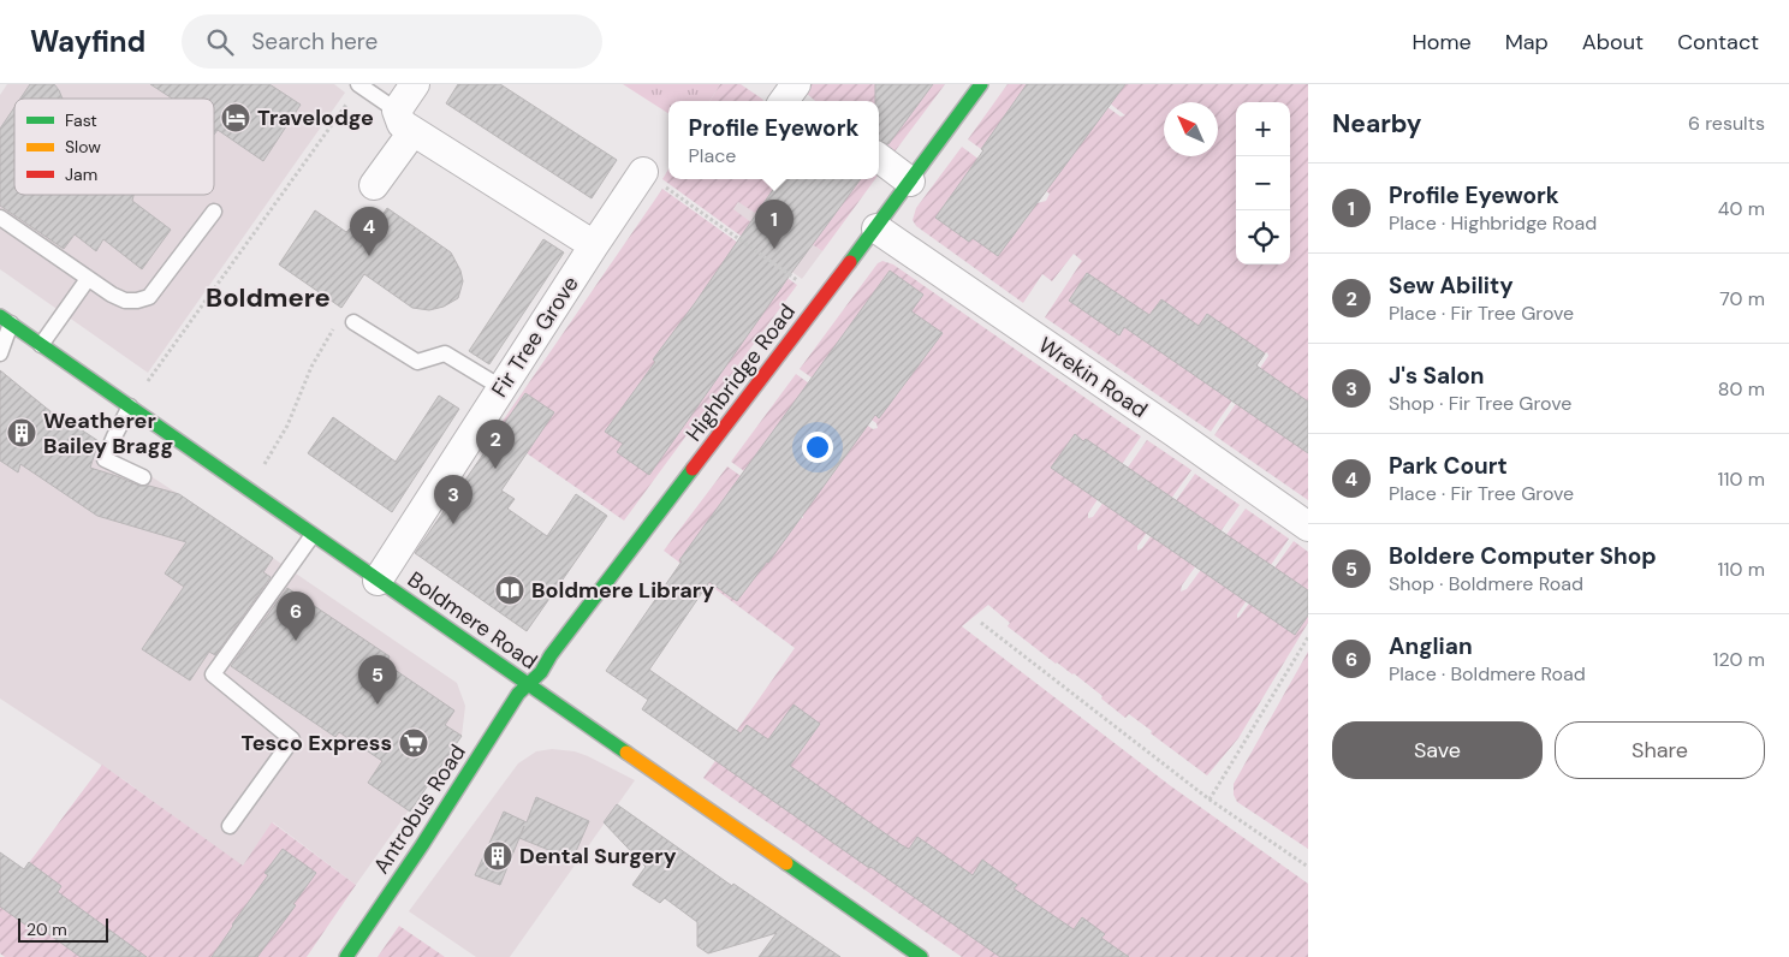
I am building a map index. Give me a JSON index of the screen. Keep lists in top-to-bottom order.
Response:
{
  "streets": {
    "main road": ["Highbridge Road", "Boldmere Road", "Antrobus Road"],
    "street": ["Fir Tree Grove", "Wrekin Road"]
  },
  "crossings": [
    ["Fir Tree Grove", "Boldmere Road"],
    ["Highbridge Road", "Wrekin Road"],
    ["Highbridge Road", "Boldmere Road"],
    ["Highbridge Road", "Antrobus Road"],
    ["Boldmere Road", "Antrobus Road"]
  ],
  "districts": ["Boldmere"],
  "places": {
    "hotel": ["Travelodge"],
    "building": ["Weatherer Bailey Bragg", "Dental Surgery"],
    "library": ["Boldmere Library"],
    "supermarket": ["Tesco Express"]
  },
  "legend": ["Fast", "Slow", "Jam"],
  "scale_bar": "20 m",
  "north": "top left",
  "page": {
    "header": "Wayfind",
    "search": "Search here",
    "nav": [
      "Home",
      "Map",
      "About",
      "Contact"
    ],
    "heading": ["Nearby", "6 results"],
    "popup": ["Profile Eyework", "Place"],
    "map_buttons": ["+", "−"],
    "list": [
      {
        "mark": "1",
        "name": "Profile Eyework",
        "note": "Place · Highbridge Road",
        "value": "40 m"
      },
      {
        "mark": "2",
        "name": "Sew Ability",
        "note": "Place · Fir Tree Grove",
        "value": "70 m"
      },
      {
        "mark": "3",
        "name": "J's Salon",
        "note": "Shop · Fir Tree Grove",
        "value": "80 m"
      },
      {
        "mark": "4",
        "name": "Park Court",
        "note": "Place · Fir Tree Grove",
        "value": "110 m"
      },
      {
        "mark": "5",
        "name": "Boldere Computer Shop",
        "note": "Shop · Boldmere Road",
        "value": "110 m"
      },
      {
        "mark": "6",
        "name": "Anglian",
        "note": "Place · Boldmere Road",
        "value": "120 m"
      }
    ],
    "pins": [
      "1",
      "4",
      "2",
      "3",
      "6",
      "5"
    ],
    "buttons": ["Save", "Share"],
    "scale": "20 m"
  }
}
